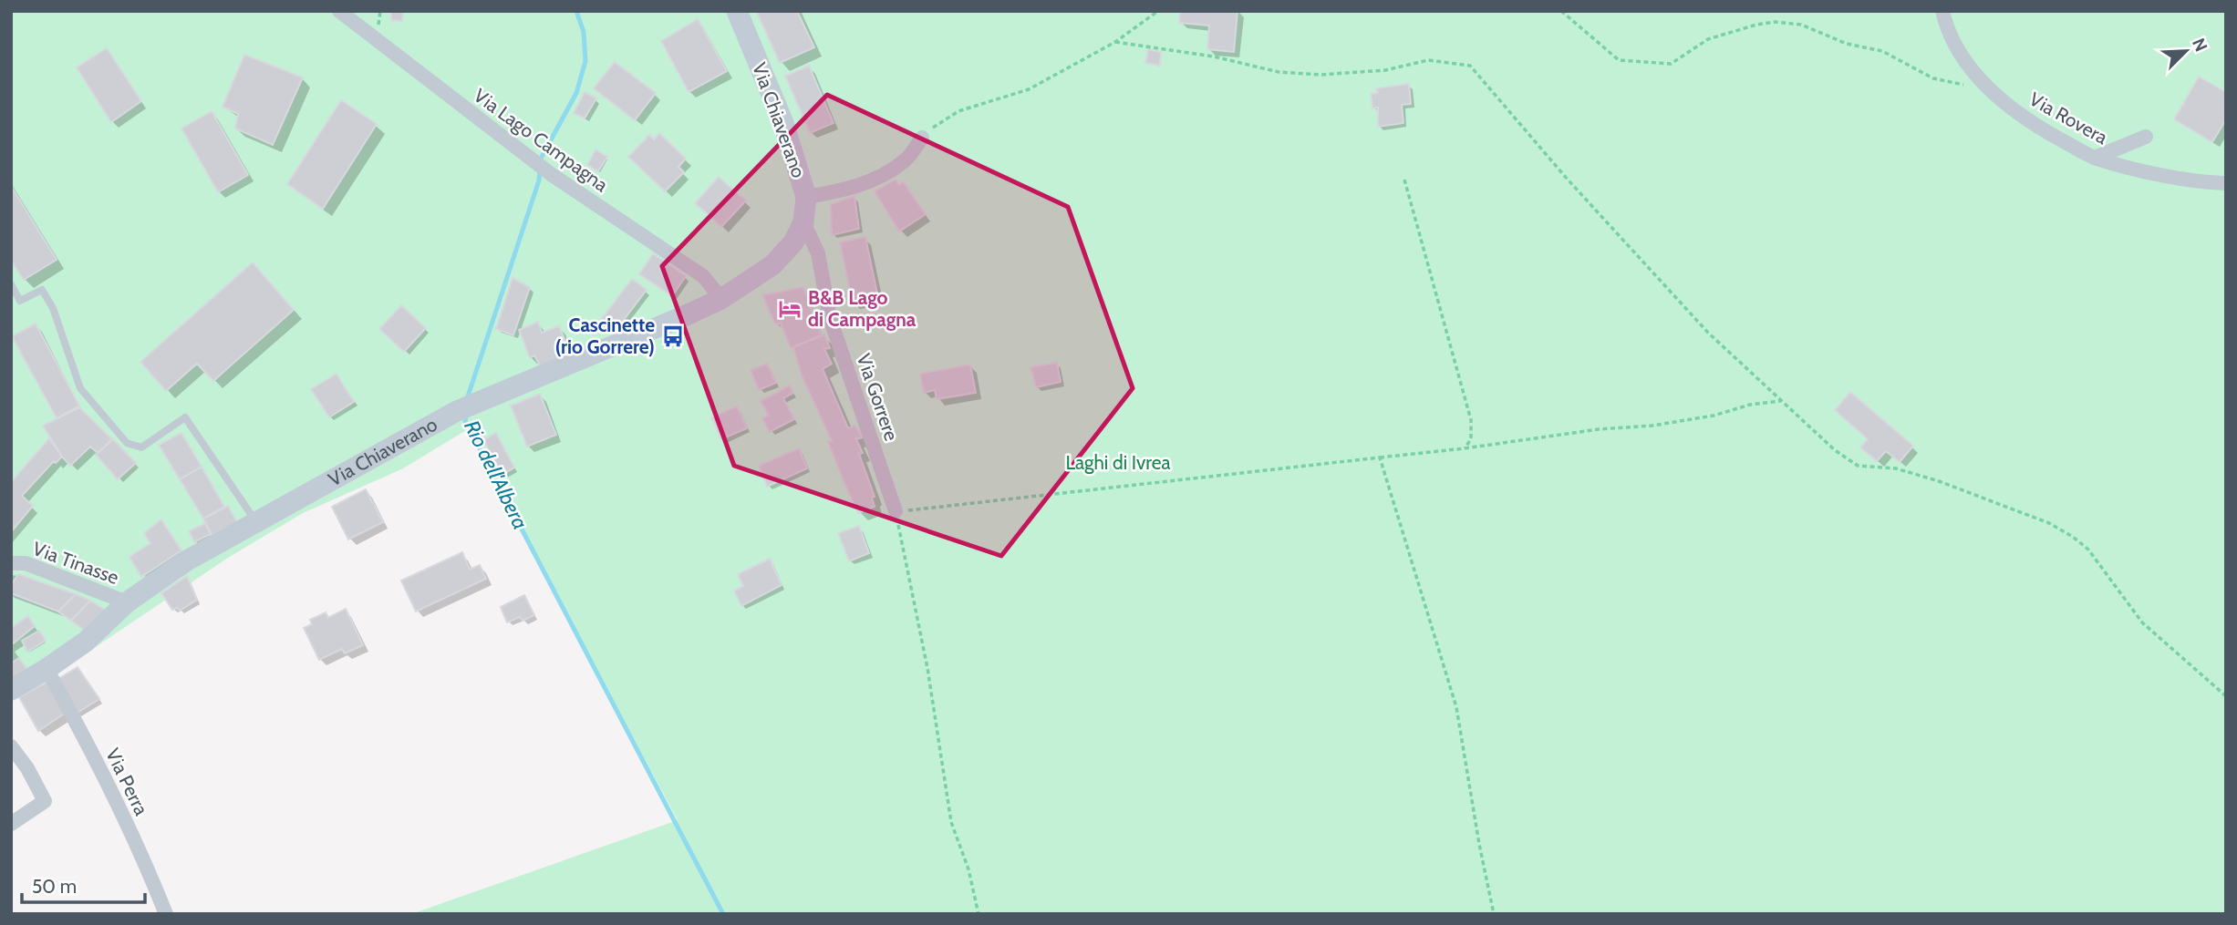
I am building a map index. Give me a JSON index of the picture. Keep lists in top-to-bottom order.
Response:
{
  "streets": {
    "street": [
      "Via Rovera",
      "Via Chiaverano",
      "Via Lago Campagna",
      "Via Gorrere",
      "Via Tinasse",
      "Via Perra"
    ]
  },
  "crossings": [
    ["Via Chiaverano", "Via Lago Campagna"],
    ["Via Chiaverano", "Via Gorrere"],
    ["Via Chiaverano", "Via Tinasse"],
    ["Via Chiaverano", "Via Perra"]
  ],
  "water": ["Rio dell'Albera"],
  "parks": ["Laghi di Ivrea"],
  "places": {
    "hotel": ["B&B Lago di Campagna"],
    "bus stop": ["Cascinette (rio Gorrere)"]
  },
  "scale_bar": "50 m",
  "north": "top right"
}
